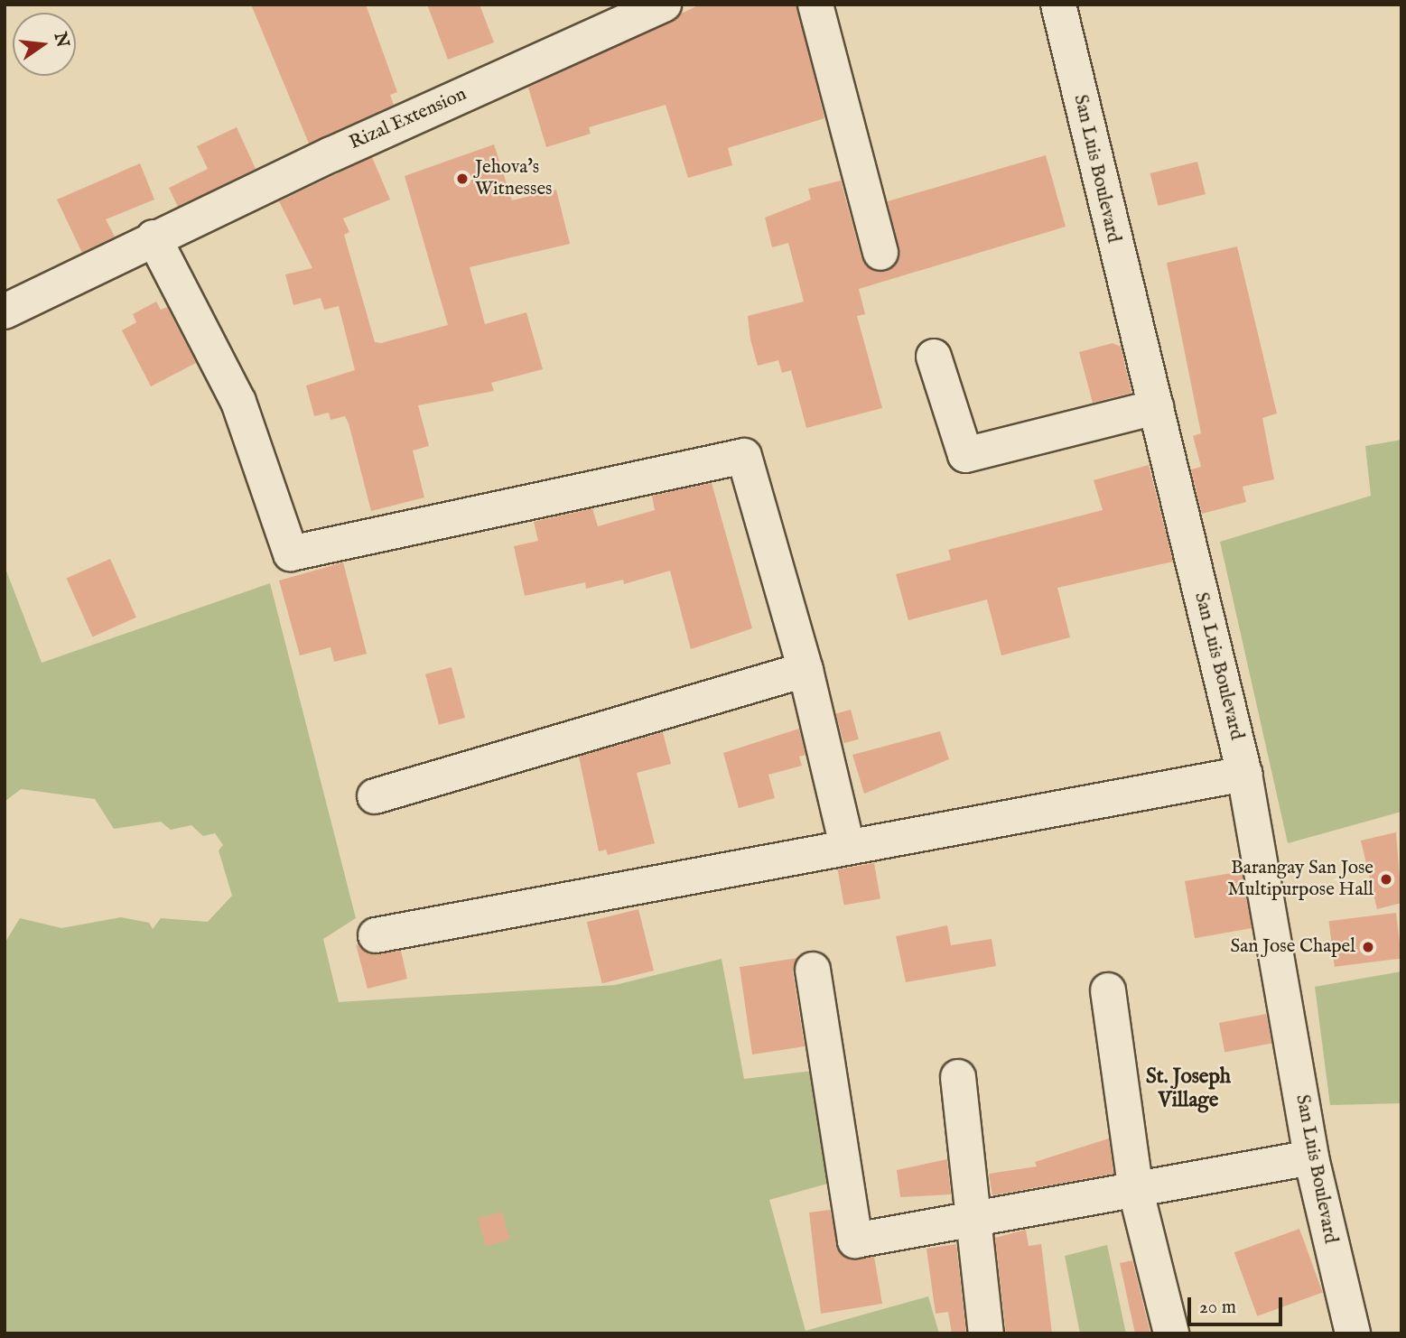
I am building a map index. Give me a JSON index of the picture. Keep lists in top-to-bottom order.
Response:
{
  "streets": {
    "street": ["Rizal Extension", "San Luis Boulevard"]
  },
  "districts": ["St. Joseph Village"],
  "places": ["Jehova's Witnesses", "Barangay San Jose Multipurpose Hall", "San Jose Chapel"],
  "scale_bar": "20 m",
  "north": "right"
}
